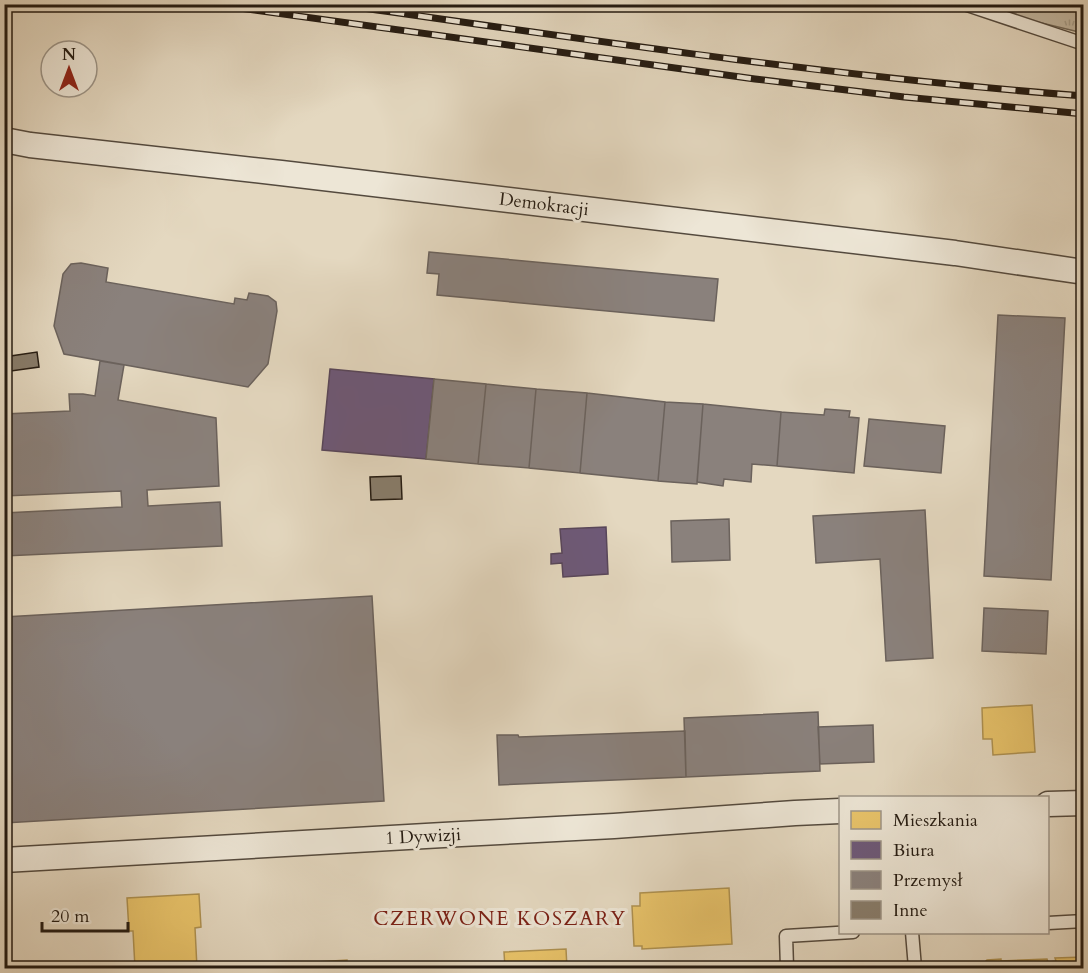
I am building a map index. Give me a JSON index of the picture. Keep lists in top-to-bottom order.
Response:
{
  "streets": {
    "street": ["Demokracji", "1 Dywizji"]
  },
  "districts": ["CZERWONE KOSZARY"],
  "legend": [
    "Mieszkania",
    "Biura",
    "Przemysł",
    "Inne"
  ],
  "scale_bar": "20 m",
  "north": "top"
}
